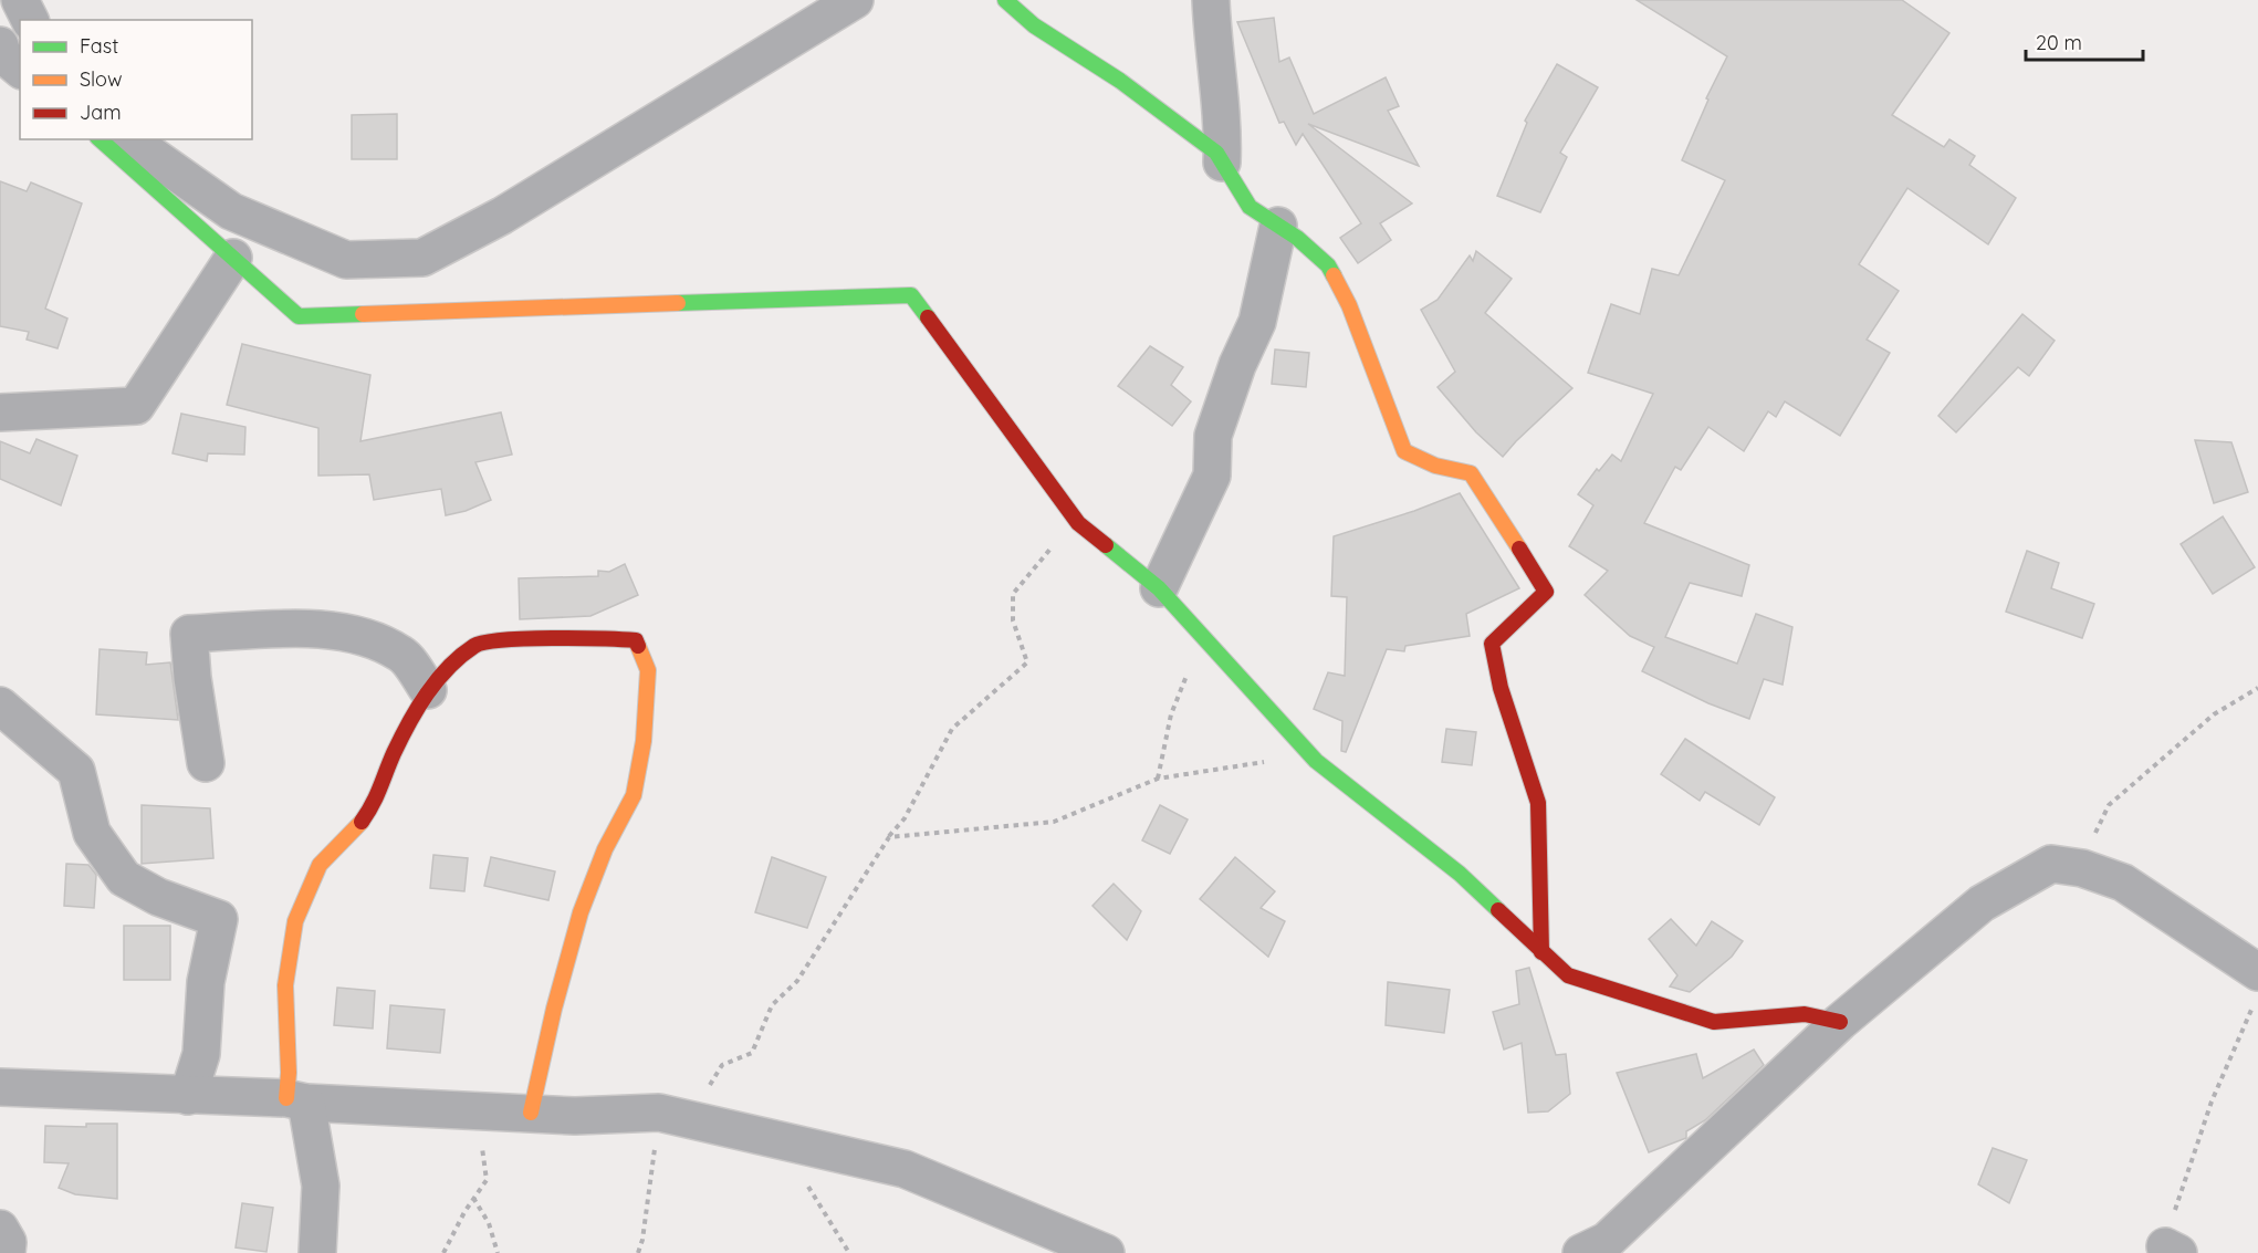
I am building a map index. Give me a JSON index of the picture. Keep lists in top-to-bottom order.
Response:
{
  "legend": ["Fast", "Slow", "Jam"],
  "scale_bar": "20 m"
}
